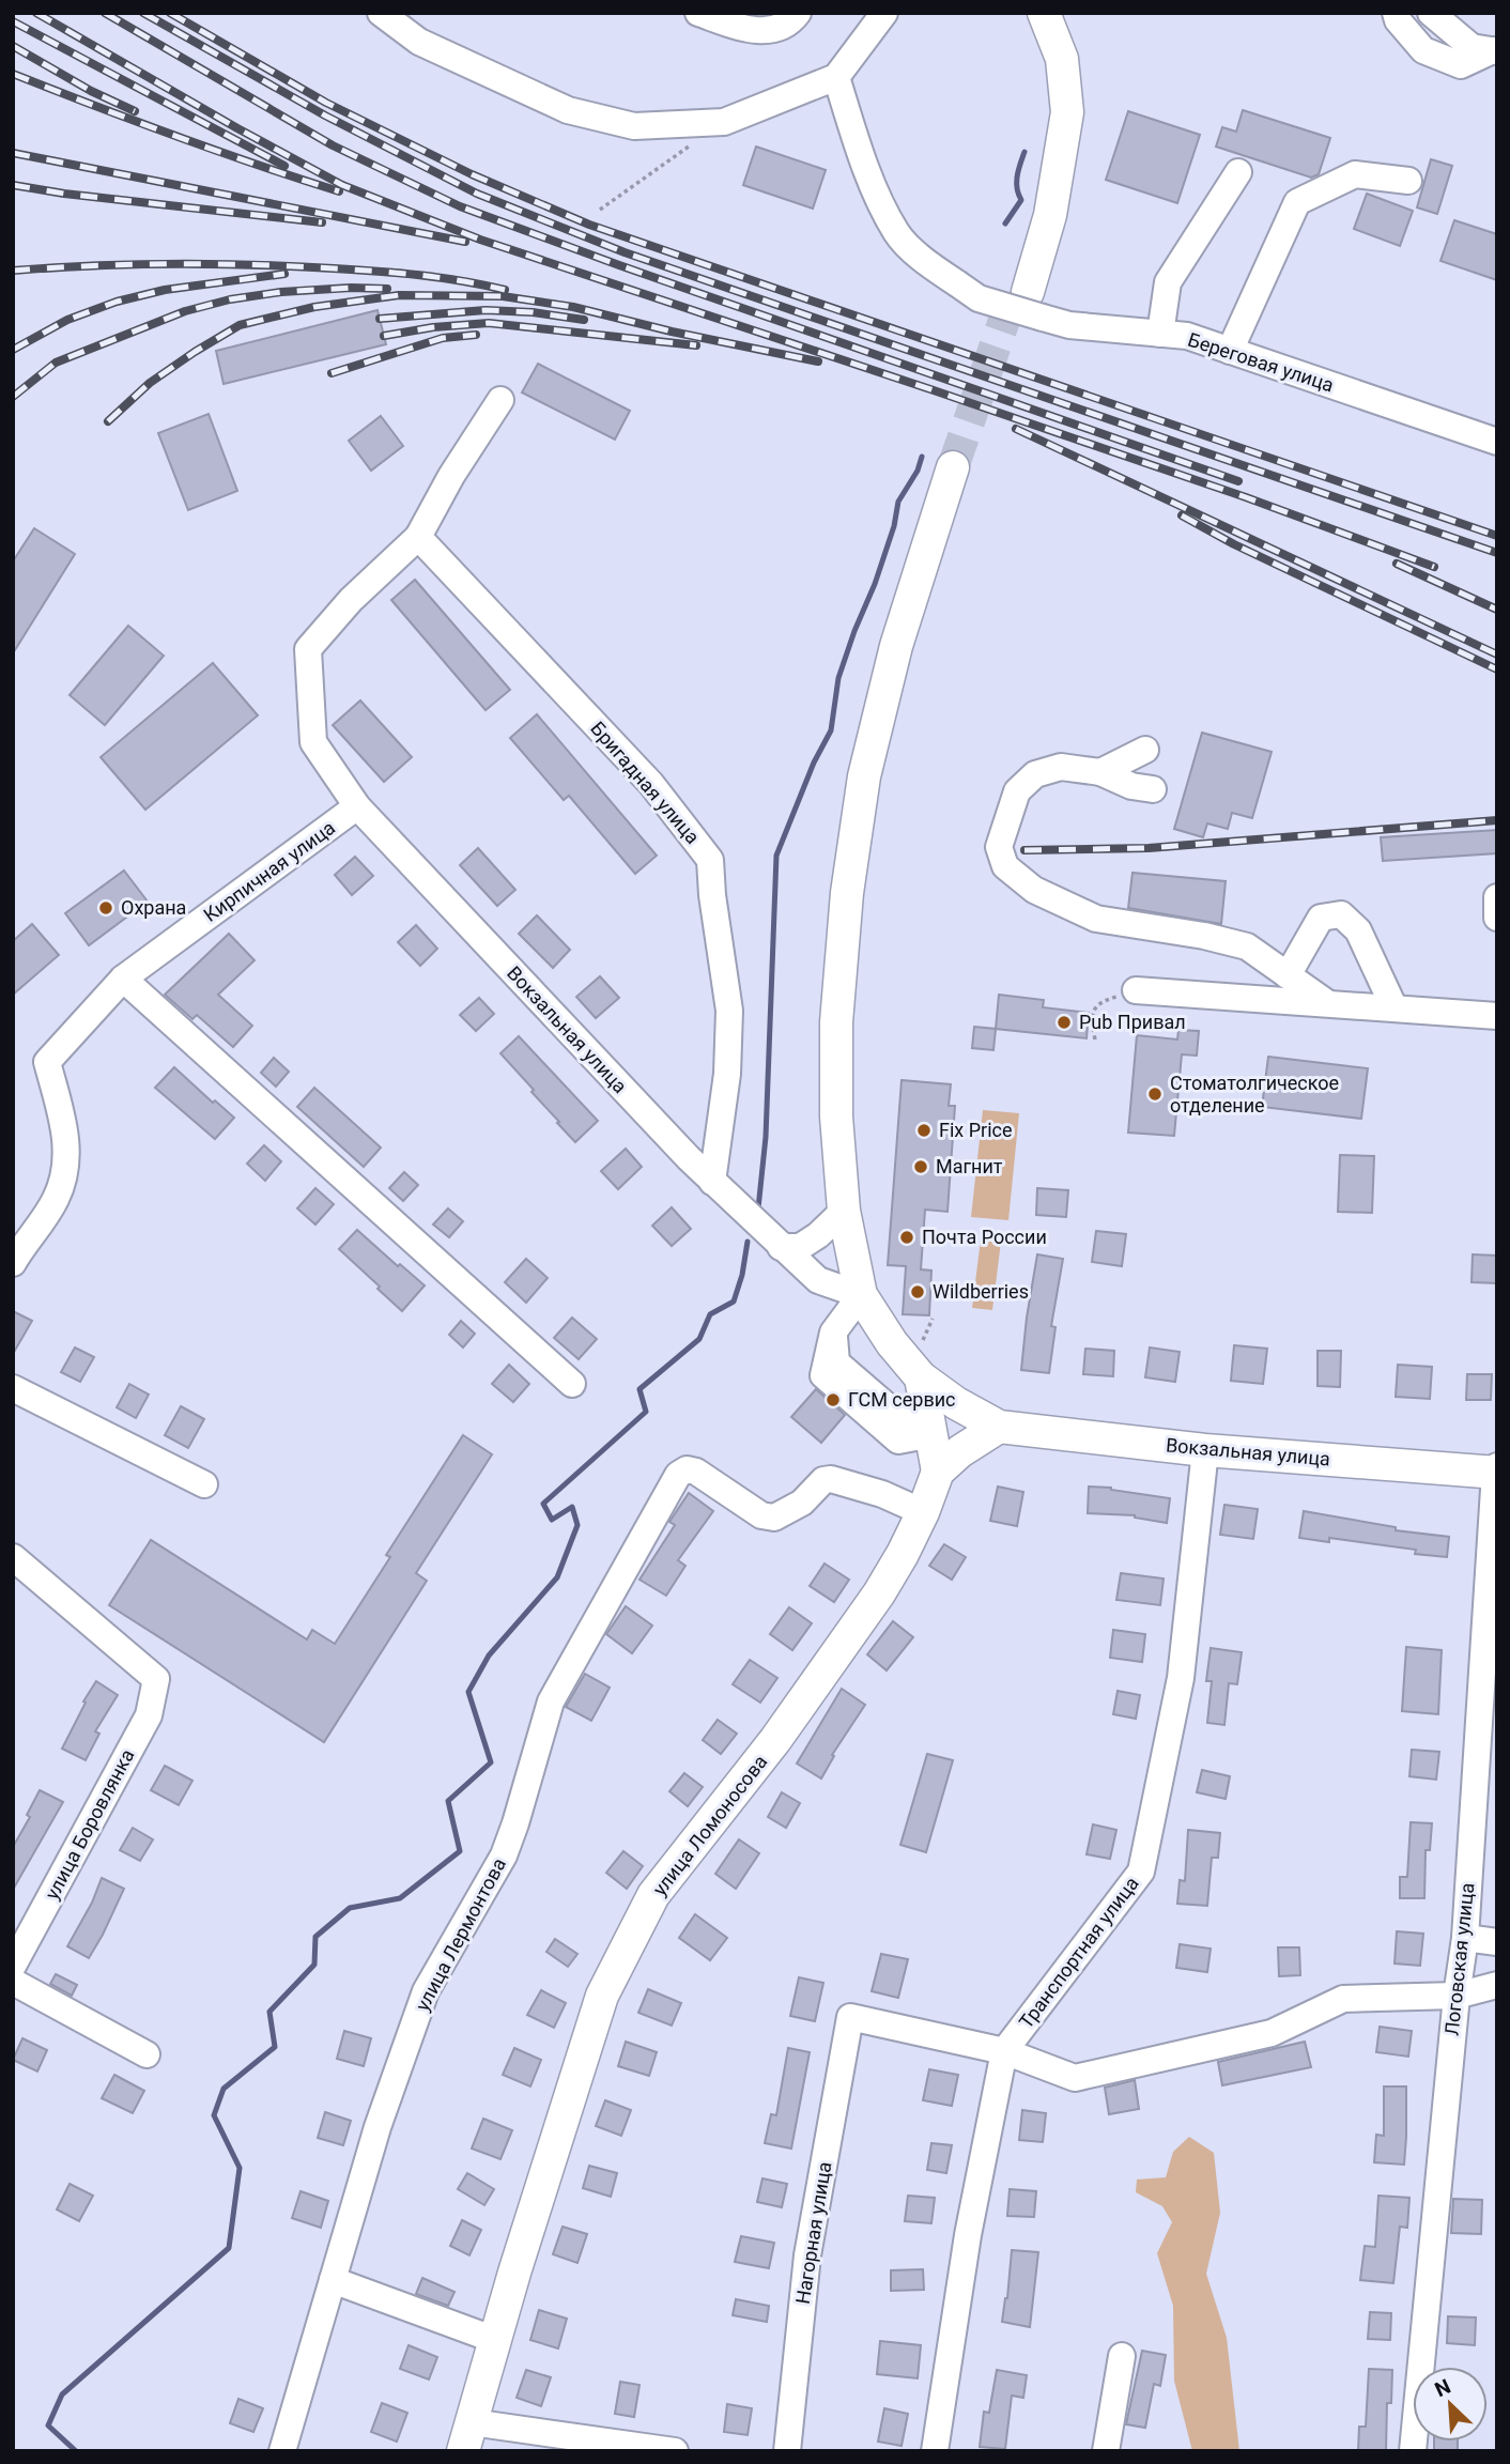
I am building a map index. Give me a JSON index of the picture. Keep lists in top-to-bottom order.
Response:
{
  "streets": {
    "main road": ["Вокзальная улица", "улица Ломоносова"],
    "street": [
      "Береговая улица",
      "Бригадная улица",
      "Кирпичная улица",
      "улица Боровлянка",
      "улица Лермонтова",
      "Транспортная улица",
      "Логовская улица",
      "Нагорная улица"
    ]
  },
  "crossings": [
    ["Бригадная улица", "Вокзальная улица"],
    ["Кирпичная улица", "Вокзальная улица"],
    ["Вокзальная улица", "улица Ломоносова"],
    ["Вокзальная улица", "Транспортная улица"],
    ["Вокзальная улица", "Логовская улица"],
    ["улица Ломоносова", "улица Лермонтова"],
    ["Транспортная улица", "Нагорная улица"]
  ],
  "places": [
    "Охрана",
    "Pub Привал",
    "Стоматолгическое отделение",
    "Fix Price",
    "Магнит",
    "Почта России",
    "Wildberries",
    "ГСМ сервис"
  ],
  "north": "top left"
}
